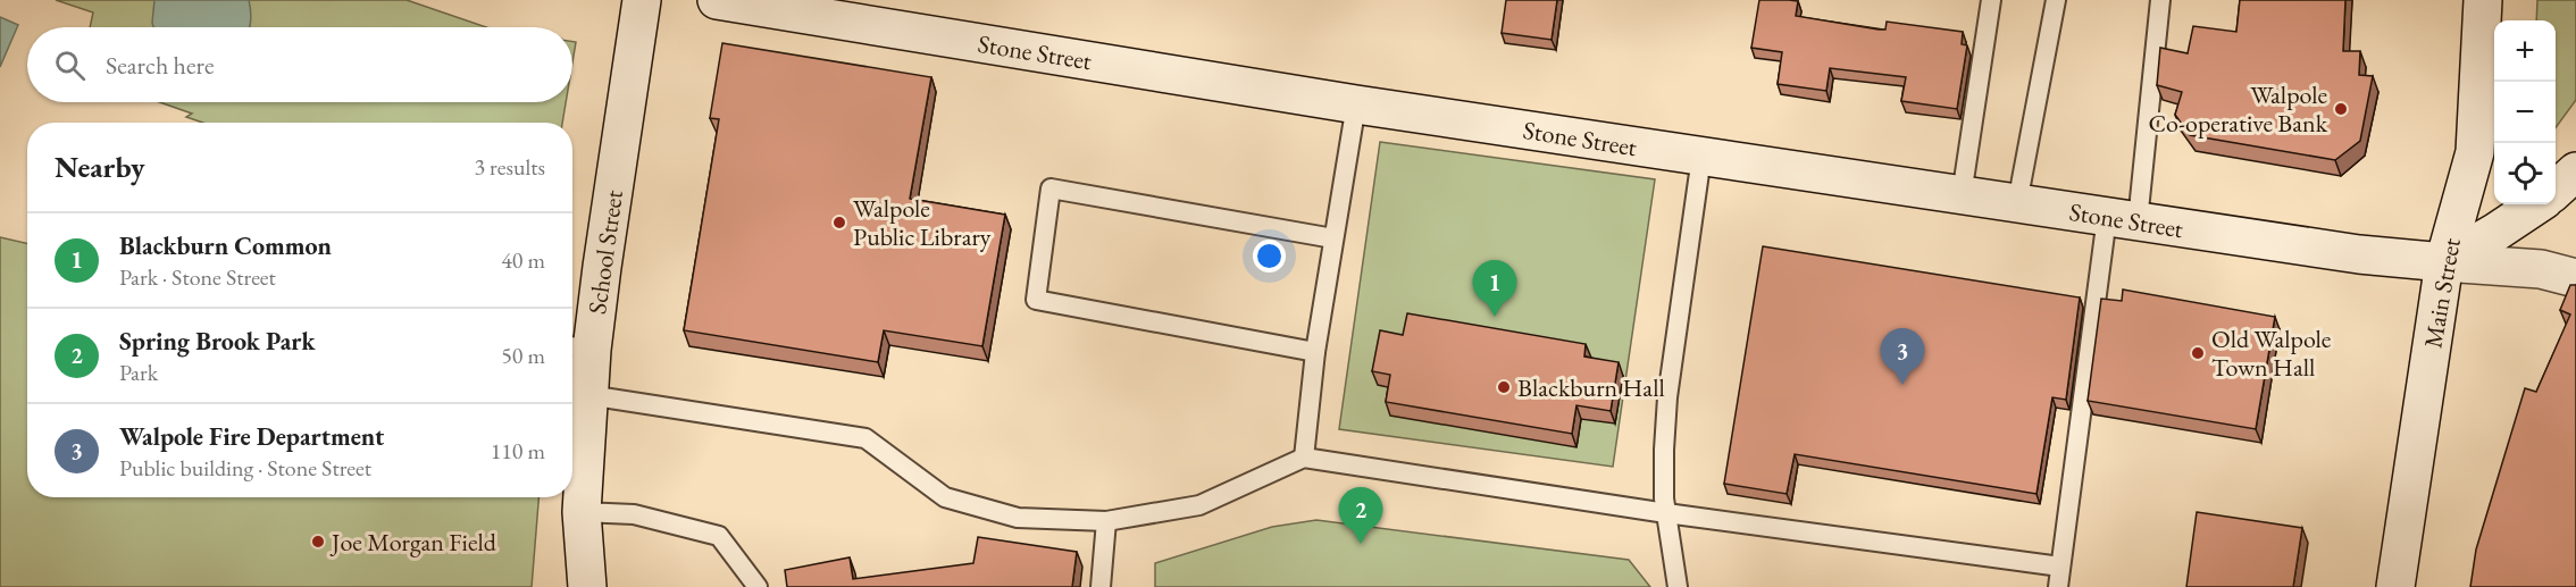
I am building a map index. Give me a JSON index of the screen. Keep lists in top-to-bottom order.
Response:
{
  "streets": {
    "street": ["Stone Street", "School Street", "Main Street"]
  },
  "crossings": [
    ["Stone Street", "Main Street"]
  ],
  "places": [
    "Walpole Co-operative Bank",
    "Walpole Public Library",
    "Old Walpole Town Hall",
    "Blackburn Hall",
    "Joe Morgan Field"
  ],
  "page": {
    "map_buttons": ["+", "−"],
    "search": "Search here",
    "heading": ["Nearby", "3 results"],
    "list": [
      {
        "mark": "1",
        "name": "Blackburn Common",
        "note": "Park · Stone Street",
        "value": "40 m"
      },
      {
        "mark": "2",
        "name": "Spring Brook Park",
        "note": "Park",
        "value": "50 m"
      },
      {
        "mark": "3",
        "name": "Walpole Fire Department",
        "note": "Public building · Stone Street",
        "value": "110 m"
      }
    ],
    "pins": ["1", "3", "2"]
  }
}
